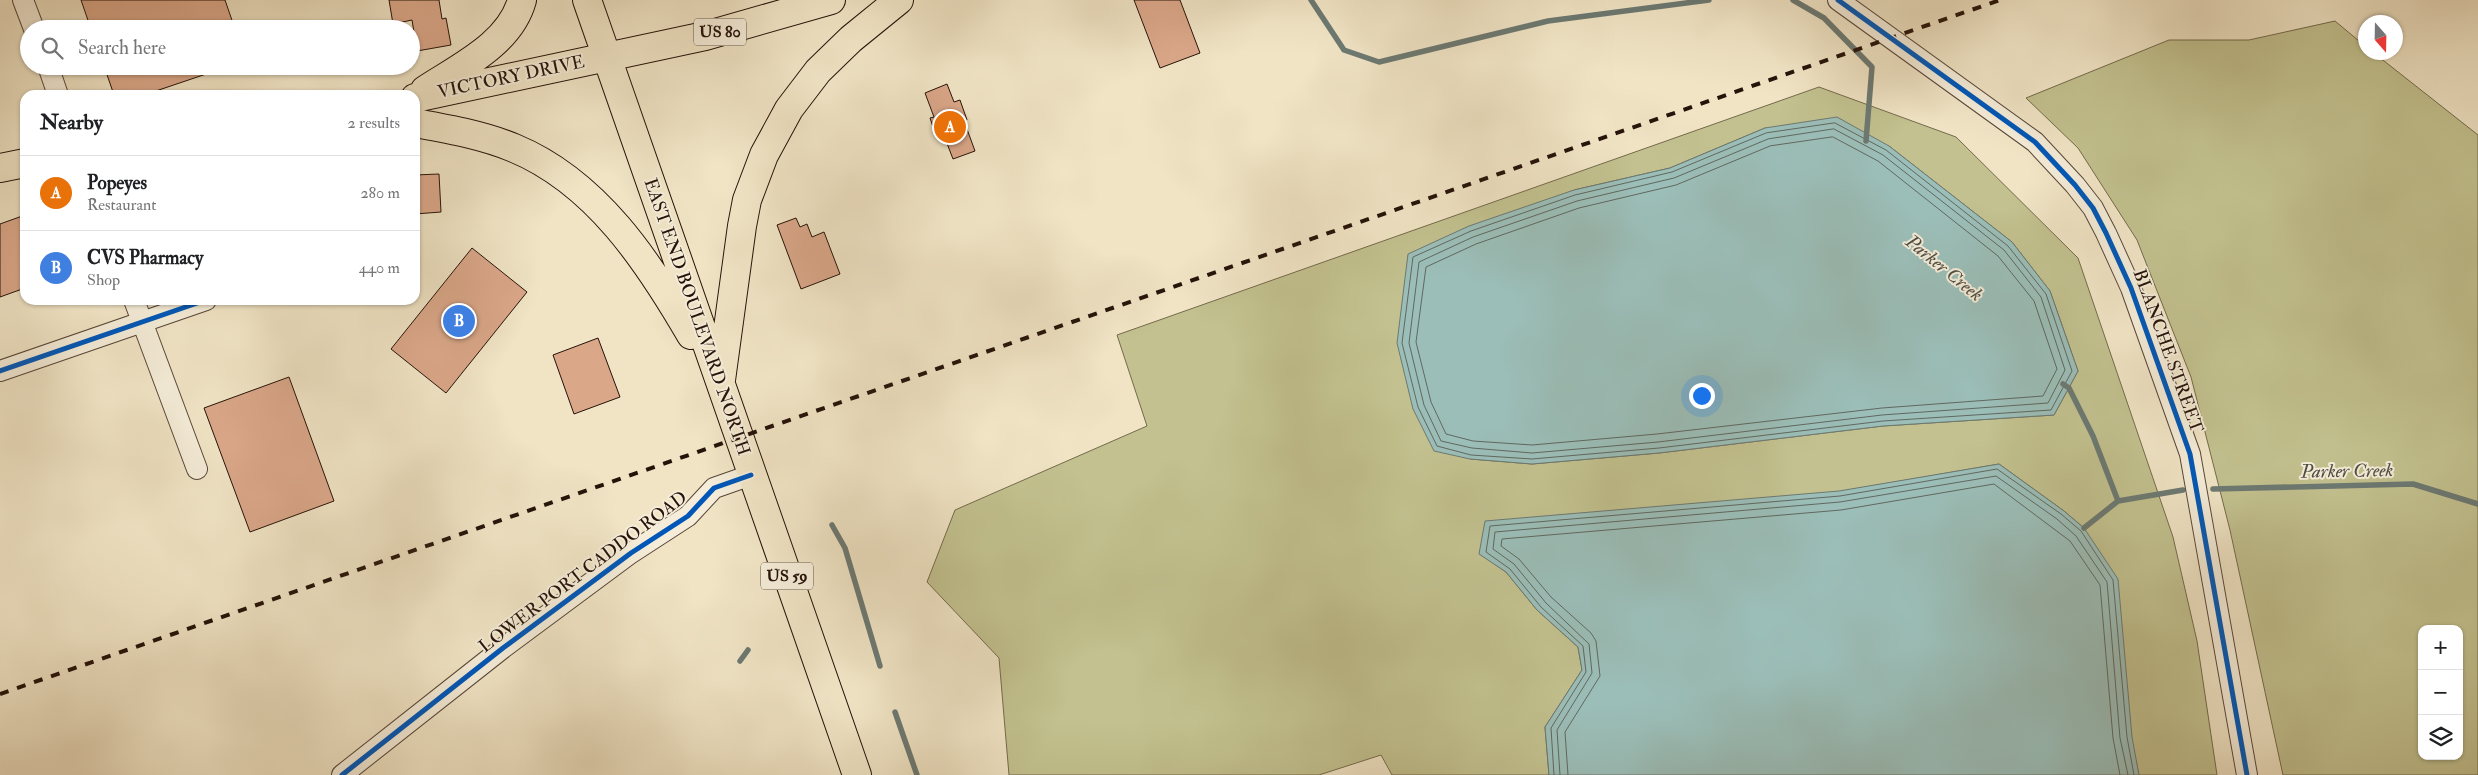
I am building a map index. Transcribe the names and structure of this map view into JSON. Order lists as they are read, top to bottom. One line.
{"streets":{"highway":["US 80","VICTORY DRIVE","EAST END BOULEVARD NORTH","US 59"],"street":["BLANCHE STREET","LOWER PORT CADDO ROAD"]},"crossings":[["US 80","VICTORY DRIVE"],["US 80","EAST END BOULEVARD NORTH"],["VICTORY DRIVE","EAST END BOULEVARD NORTH"],["EAST END BOULEVARD NORTH","LOWER PORT CADDO ROAD"]],"water":["Parker Creek"],"north":"bottom","page":{"search":"Search here","heading":["Nearby","2 results"],"pins":["A","B"],"list":[{"mark":"A","name":"Popeyes","note":"Restaurant","value":"280 m"},{"mark":"B","name":"CVS Pharmacy","note":"Shop","value":"440 m"}],"map_buttons":["+","−"]}}
